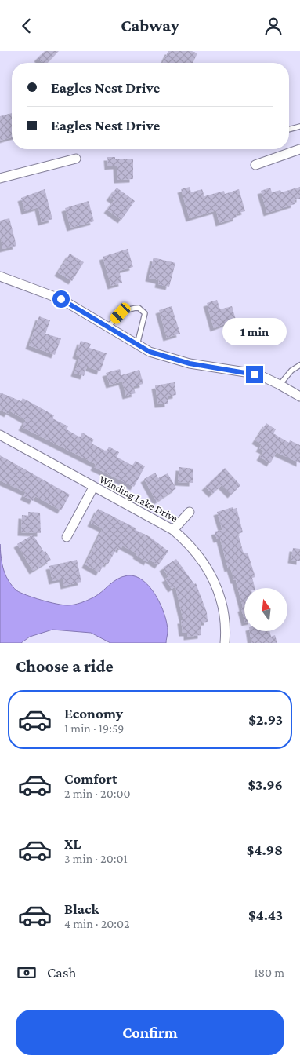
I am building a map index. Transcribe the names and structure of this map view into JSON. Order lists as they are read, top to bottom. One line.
{"streets":{"street":["Winding Lake Drive"]},"north":"top","page":{"header":"Cabway","banner":["Eagles Nest Drive","Eagles Nest Drive"],"bubble":"1 min","heading":"Choose a ride","list":[{"name":"Economy","note":"1 min · 19:59","value":"$2.93"},{"name":"Comfort","note":"2 min · 20:00","value":"$3.96"},{"name":"XL","note":"3 min · 20:01","value":"$4.98"},{"name":"Black","note":"4 min · 20:02","value":"$4.43"}],"pay":["Cash","180 m"],"buttons":"Confirm"}}
